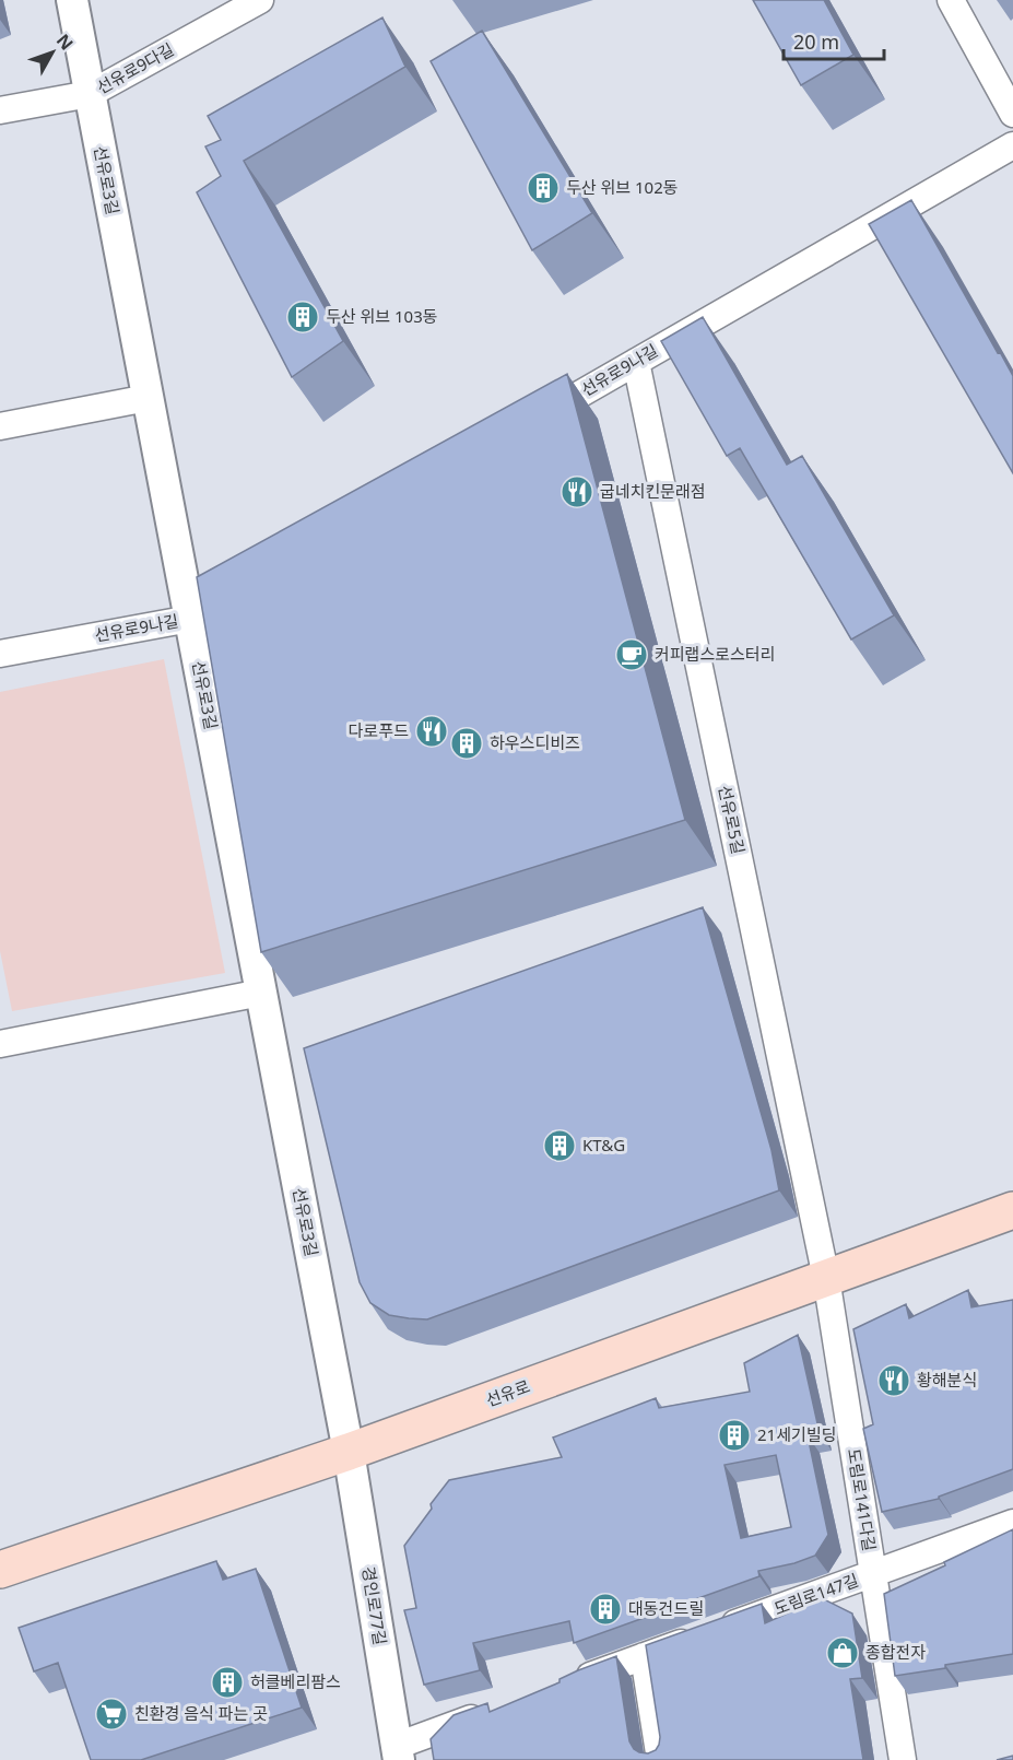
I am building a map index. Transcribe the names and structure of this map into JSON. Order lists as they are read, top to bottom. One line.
{"streets":{"main road":["선유로"],"street":["선유로9다길","선유로3길","선유로9나길","선유로5길","도림로141다길","도림로147길","경인로77길"]},"crossings":[["선유로9다길","선유로3길"],["선유로3길","선유로9나길"],["선유로3길","선유로"],["선유로3길","경인로77길"],["선유로9나길","선유로5길"],["선유로5길","선유로"],["선유로5길","도림로141다길"],["선유로","도림로141다길"],["선유로","경인로77길"],["도림로141다길","도림로147길"]],"places":{"building":["두산 위브 102동","두산 위브 103동","하우스디비즈","KT&G","21세기빌딩","대동건드릴","허클베리팜스"],"restaurant":["굽네치킨문래점","다로푸드","황해분식"],"cafe":["커피랩스로스터리"],"shop":["종합전자"],"supermarket":["친환경 음식 파는 곳"]},"scale_bar":"20 m","north":"top right"}
